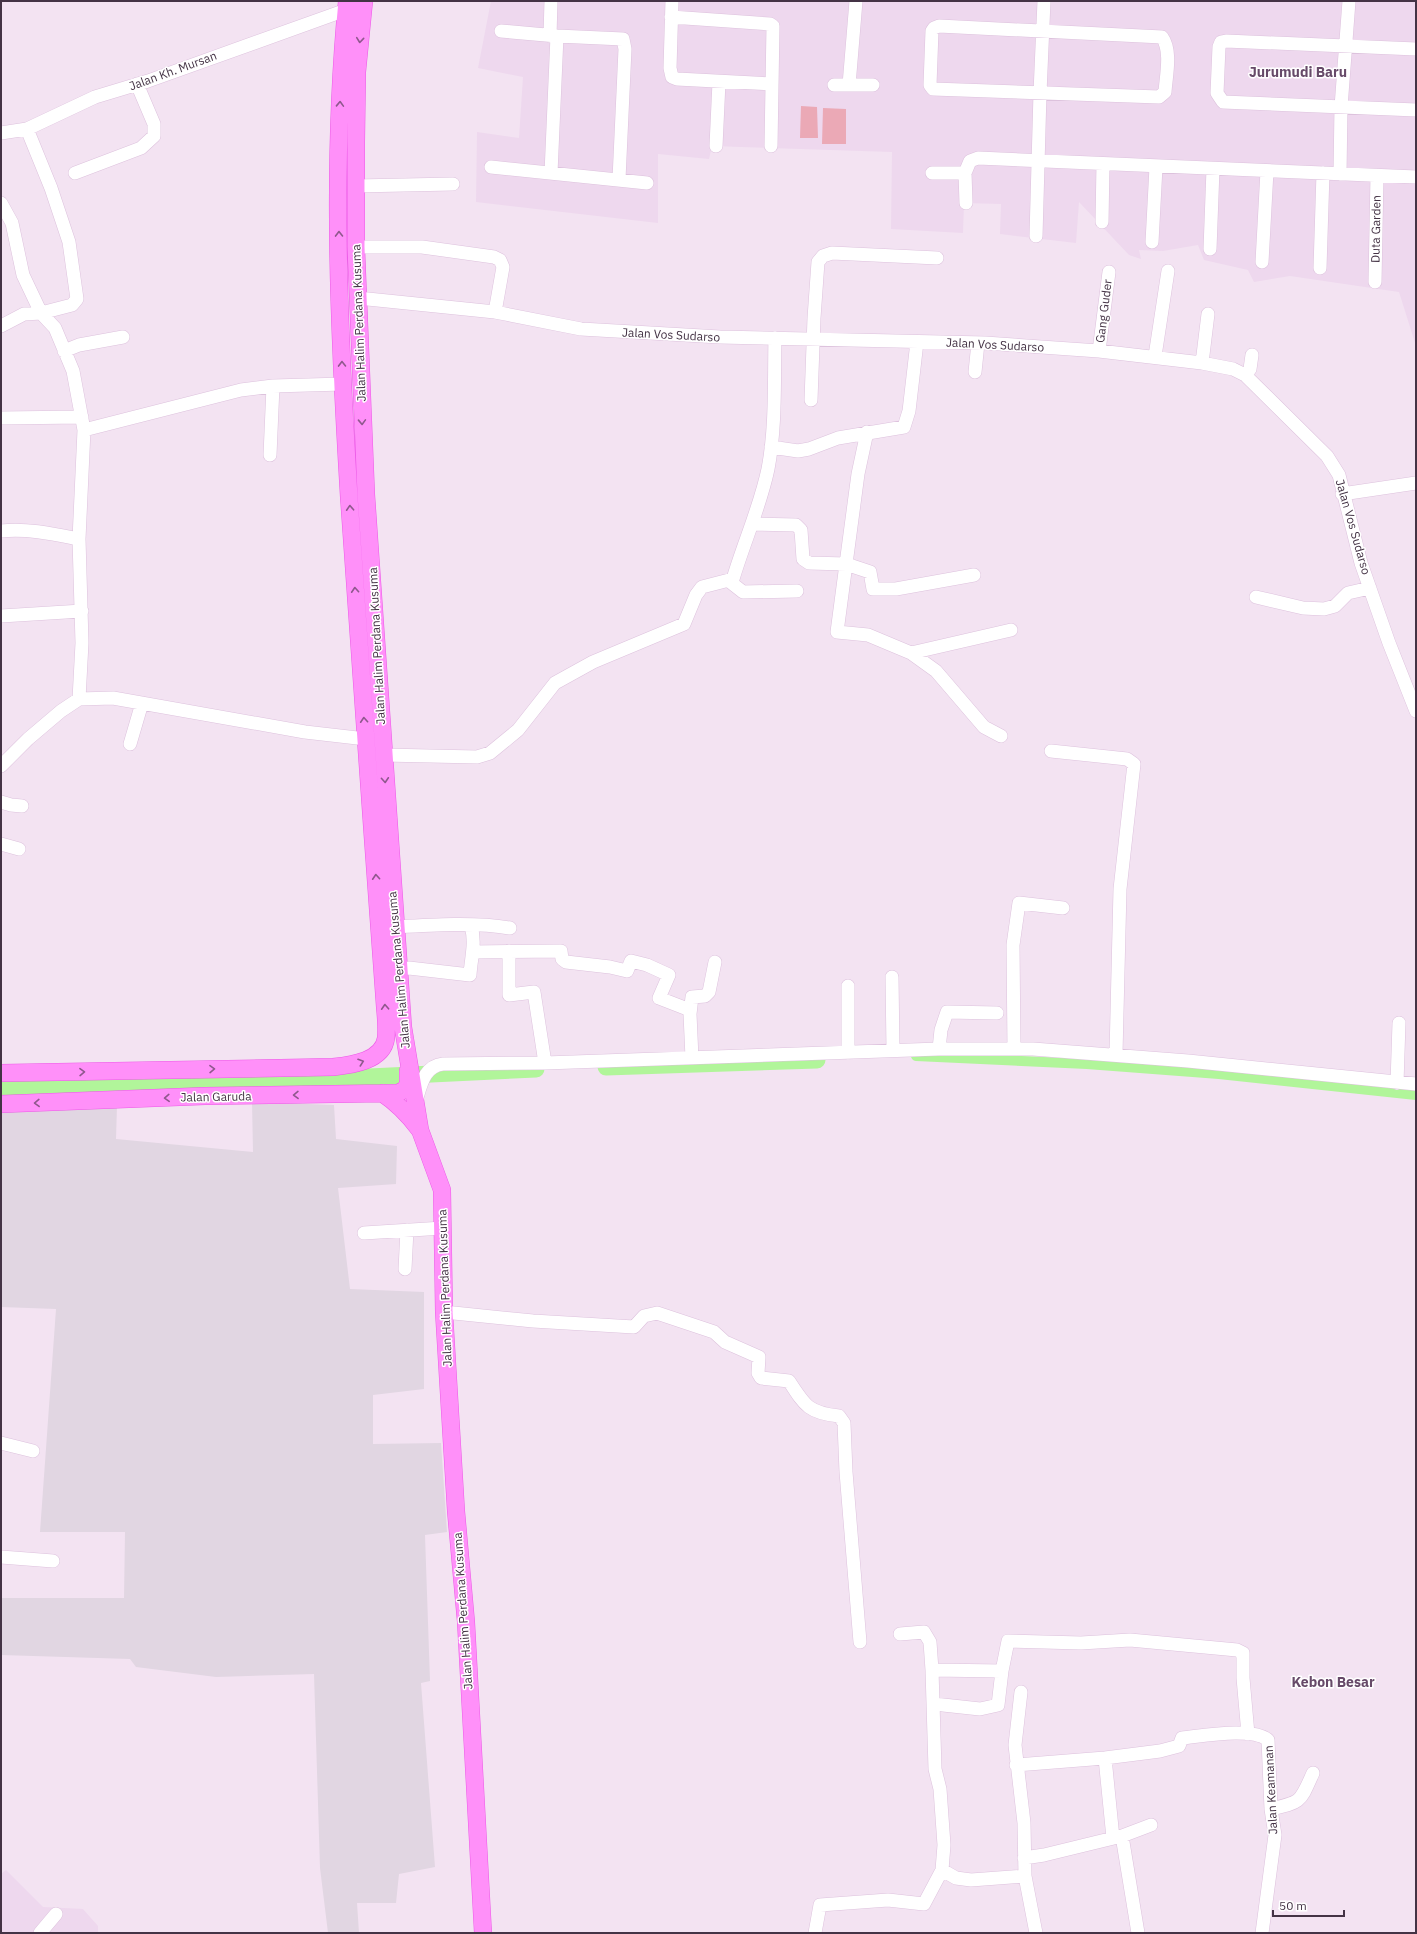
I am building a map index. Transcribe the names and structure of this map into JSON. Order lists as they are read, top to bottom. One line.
{"streets":{"main road":["Jalan Halim Perdana Kusuma","Jalan Garuda"],"street":["Jalan Kh. Mursan","Duta Garden","Gang Guder","Jalan Vos Sudarso","Jalan Keamanan"]},"crossings":[["Jalan Kh. Mursan","Jalan Halim Perdana Kusuma"],["Gang Guder","Jalan Vos Sudarso"],["Jalan Halim Perdana Kusuma","Jalan Vos Sudarso"],["Jalan Halim Perdana Kusuma","Jalan Garuda"]],"one_way":["Jalan Garuda"],"districts":["Jurumudi Baru","Kebon Besar"],"scale_bar":"50 m"}
